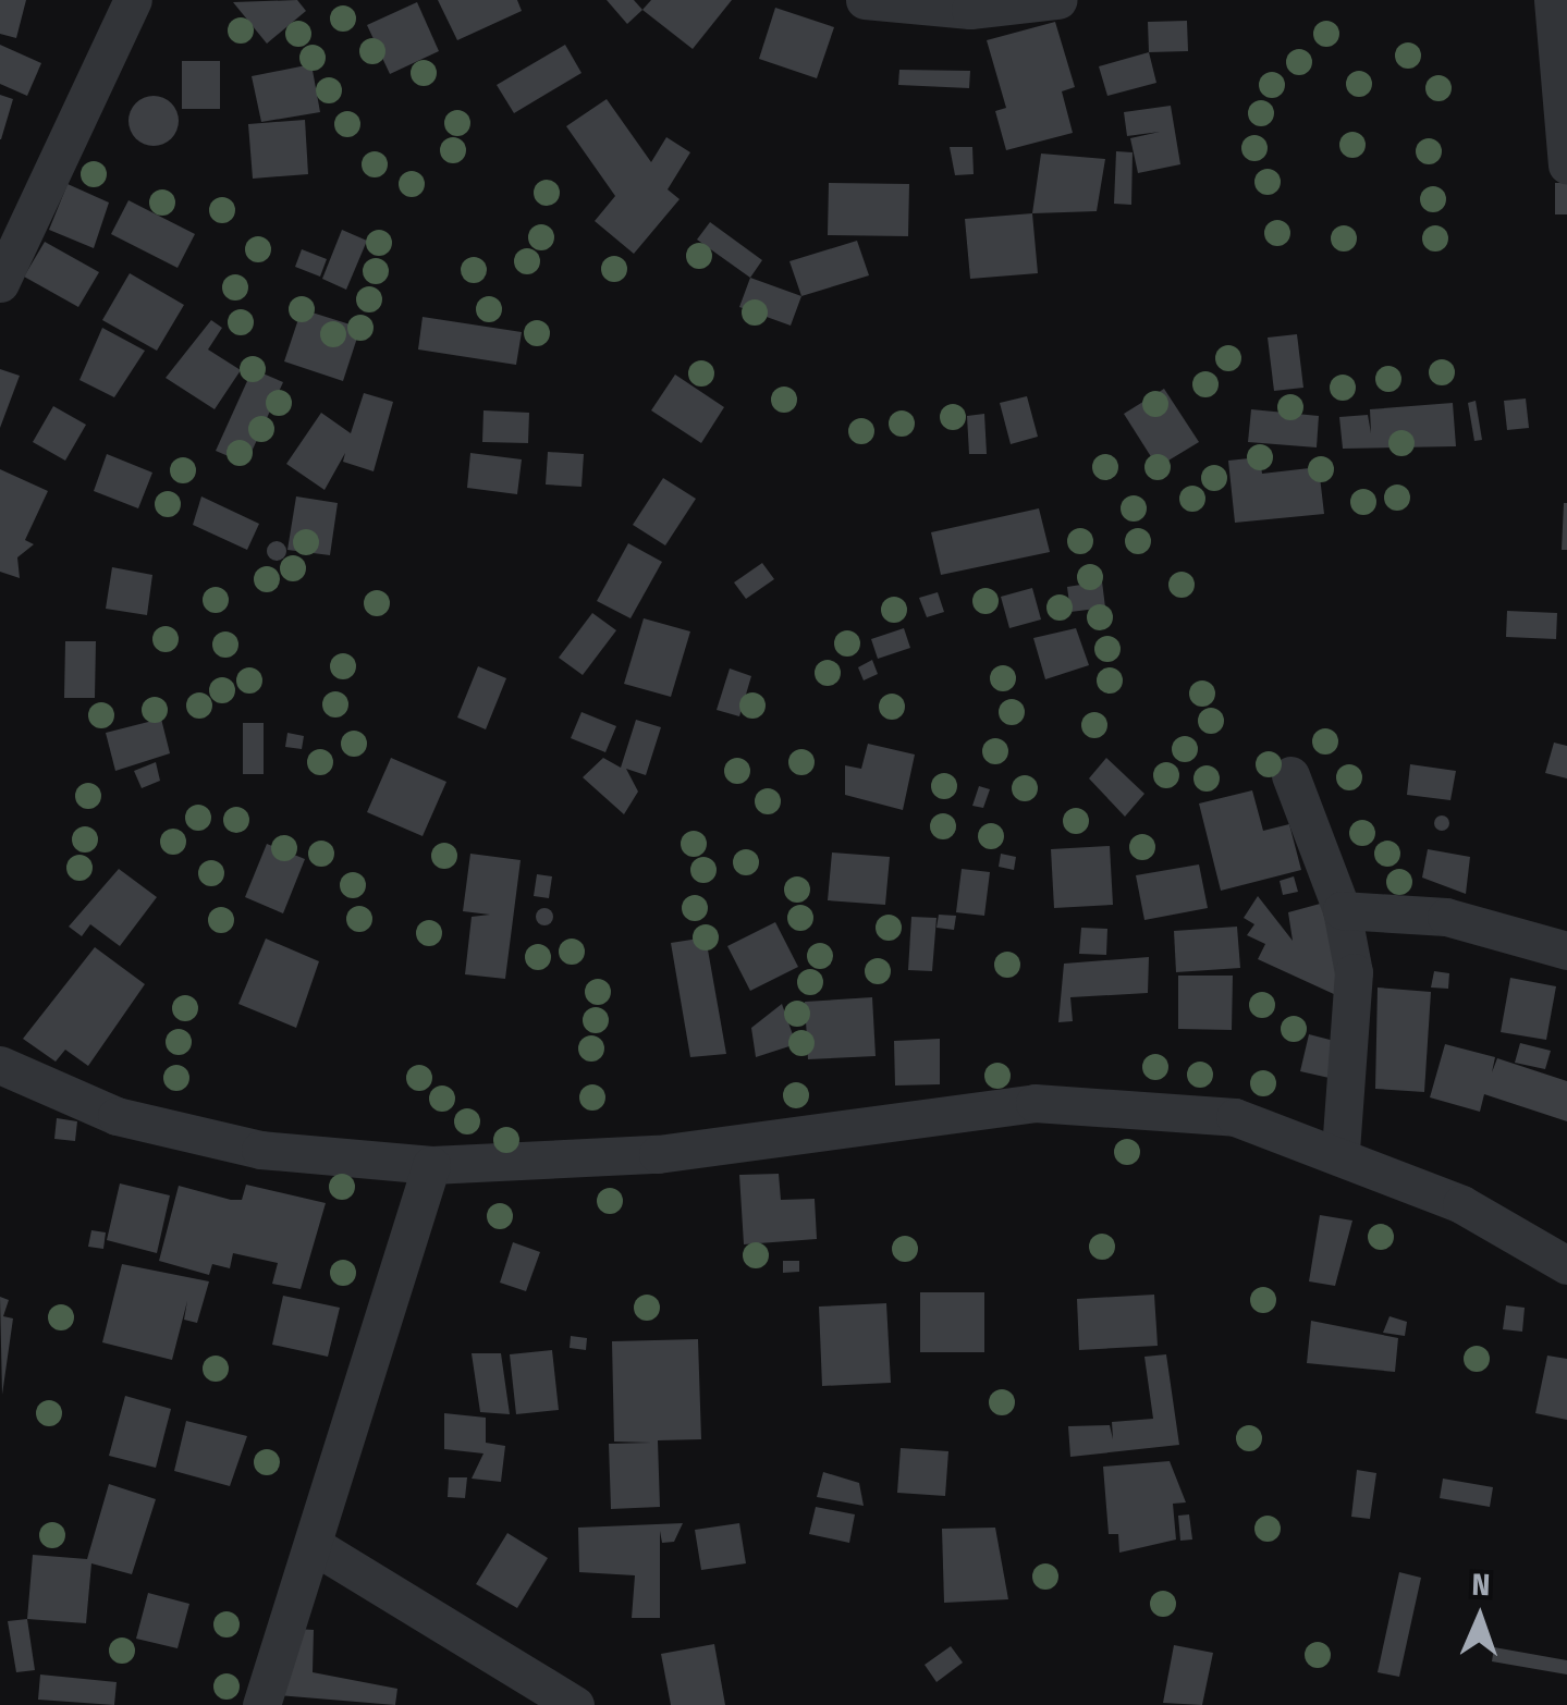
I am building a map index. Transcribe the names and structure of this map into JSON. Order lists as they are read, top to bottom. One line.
{"north":"top"}
